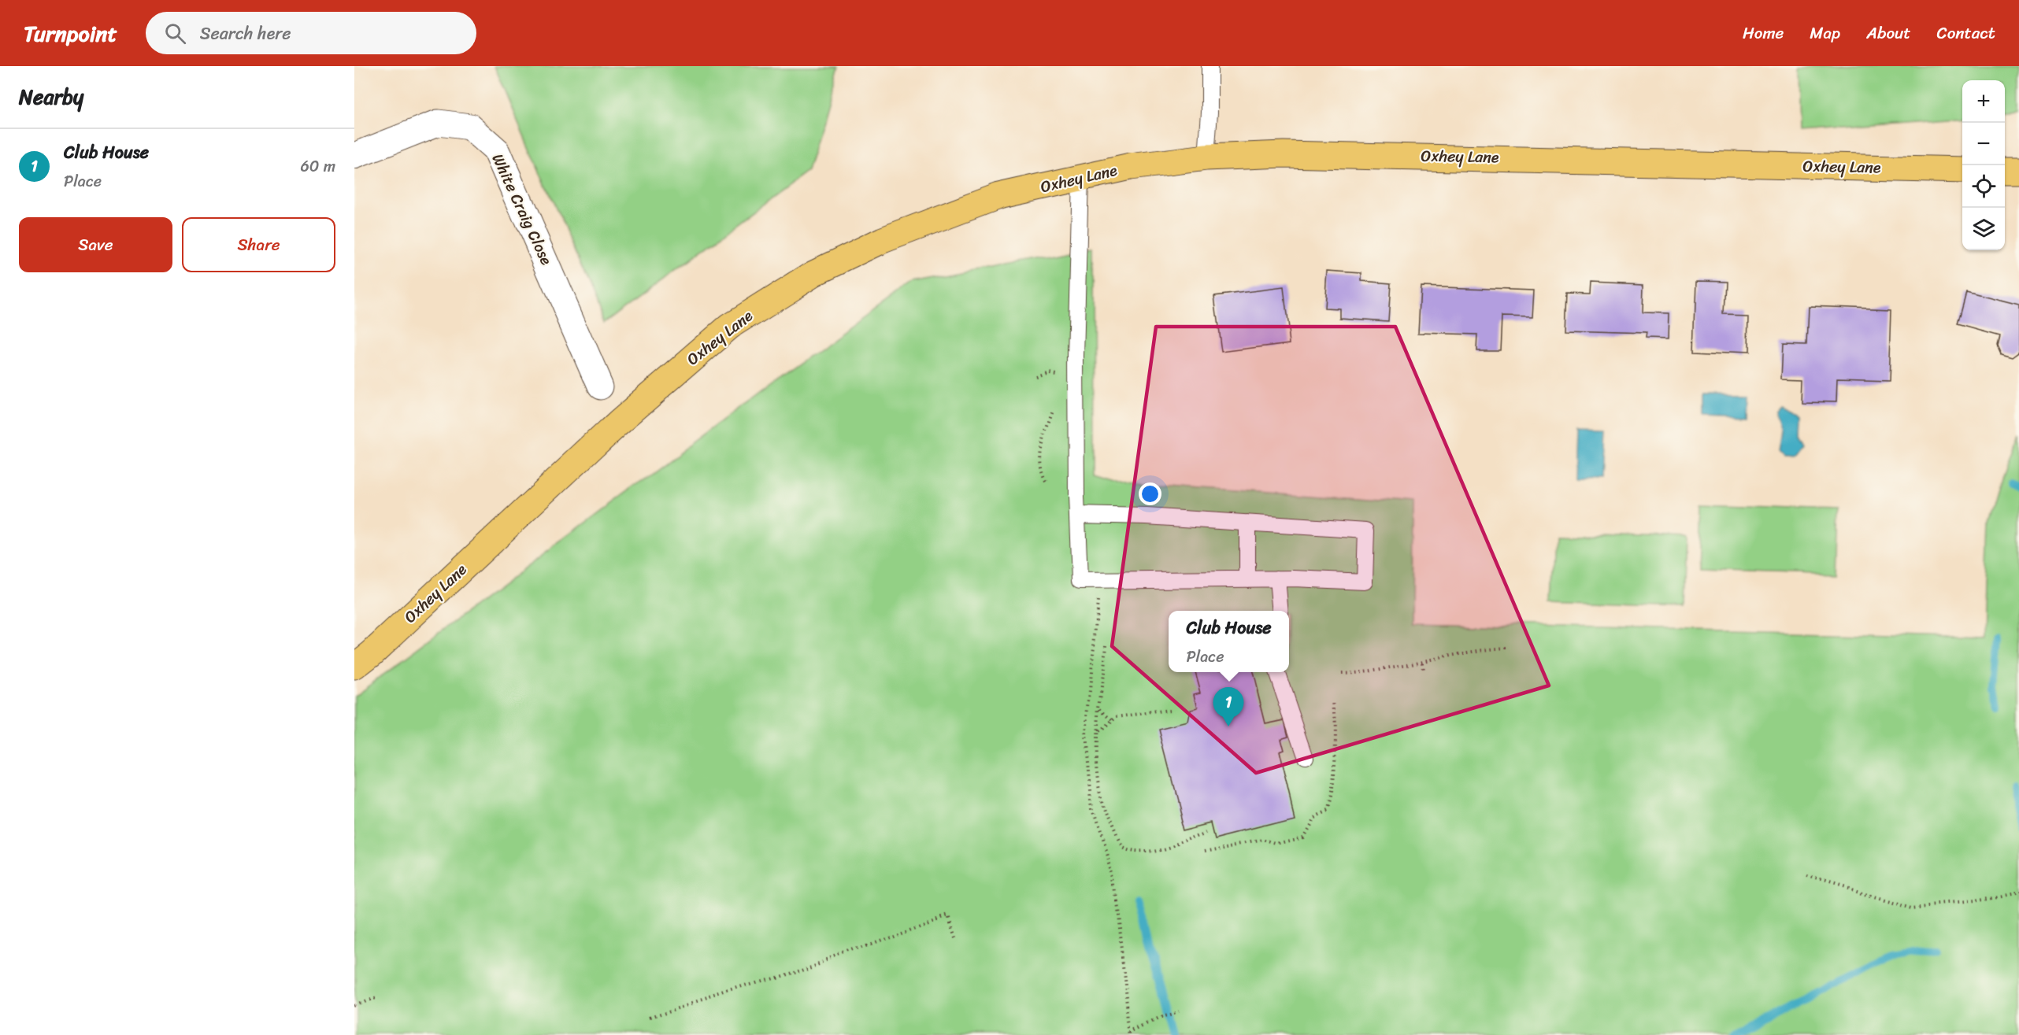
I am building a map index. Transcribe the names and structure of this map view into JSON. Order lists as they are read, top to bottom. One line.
{"streets":{"main road":["Oxhey Lane"],"street":["White Craig Close"]},"page":{"header":"Turnpoint","search":"Search here","nav":["Home","Map","About","Contact"],"heading":"Nearby","map_buttons":["+","−"],"list":[{"mark":"1","name":"Club House","note":"Place","value":"60 m"}],"buttons":["Save","Share"],"popup":["Club House","Place"],"pins":"1"}}
